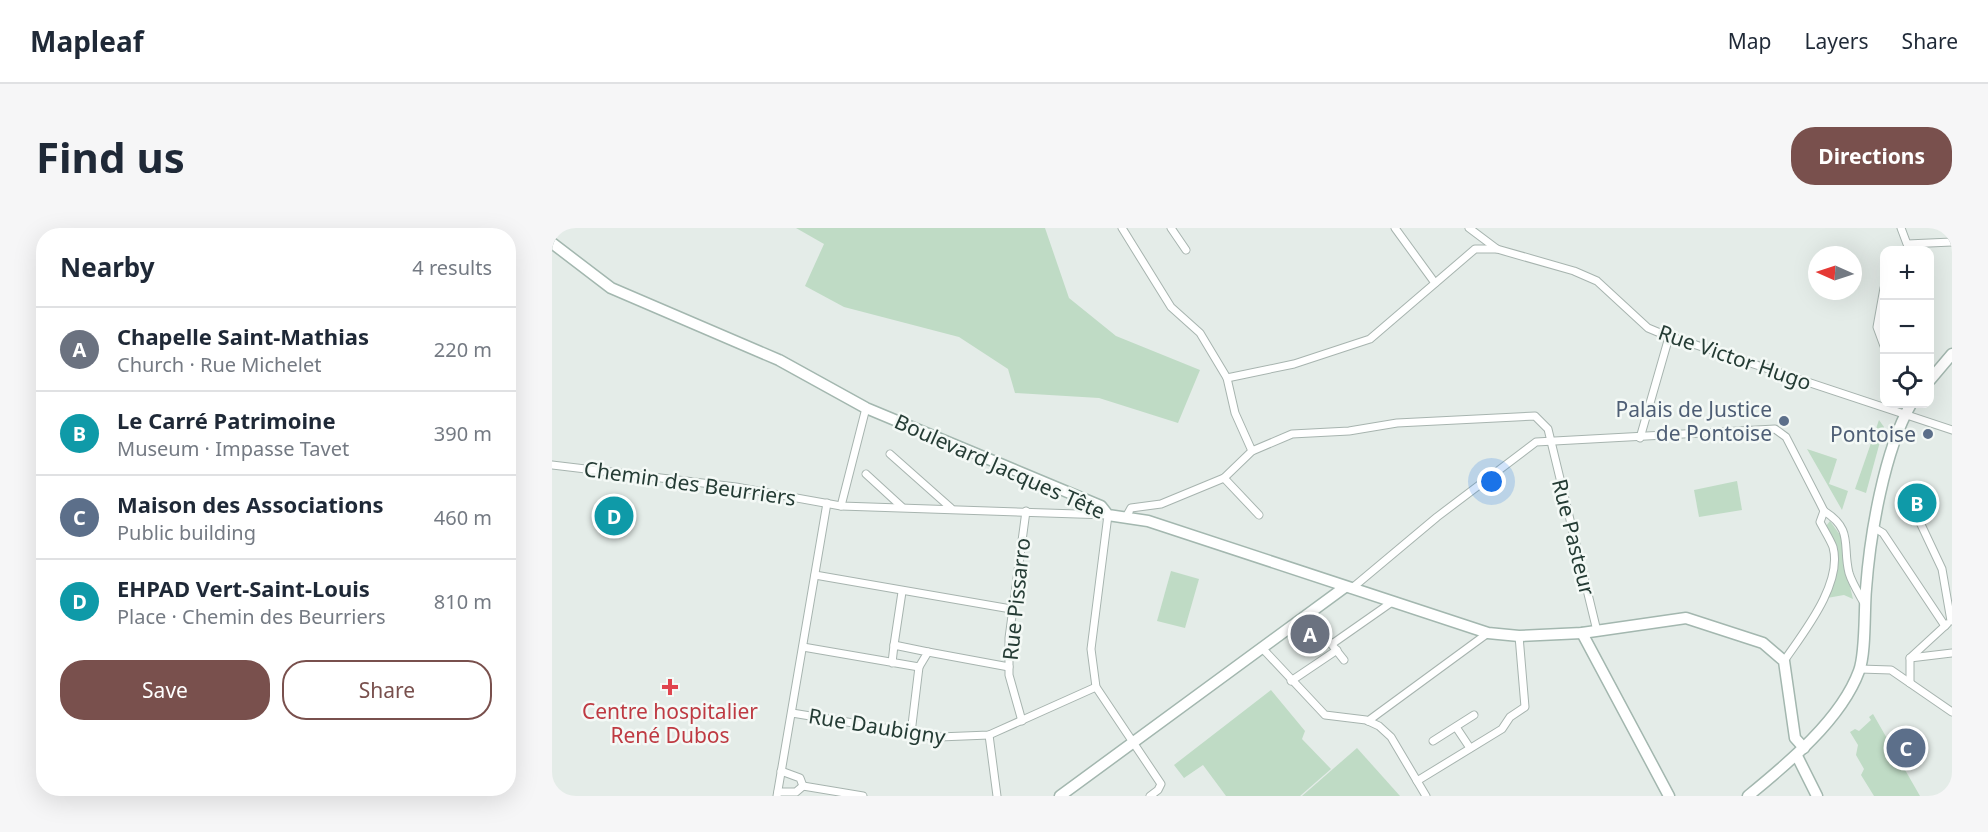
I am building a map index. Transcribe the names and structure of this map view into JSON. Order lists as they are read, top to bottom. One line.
{"streets":{"street":["Rue Victor Hugo","Boulevard Jacques Tête","Chemin des Beurriers","Rue Pasteur","Rue Pissarro","Rue Daubigny"]},"crossings":[["Boulevard Jacques Tête","Chemin des Beurriers"],["Boulevard Jacques Tête","Rue Pasteur"],["Chemin des Beurriers","Rue Pissarro"],["Rue Pissarro","Rue Daubigny"]],"places":{"other":["Palais de Justice de Pontoise","Pontoise"],"health":["Centre hospitalier René Dubos"]},"north":"left","page":{"header":"Mapleaf","nav":["Map","Layers","Share"],"buttons":["Directions",["Save","Share"]],"title":"Find us","heading":["Nearby","4 results"],"map_buttons":["+","−"],"list":[{"mark":"A","name":"Chapelle Saint-Mathias","note":"Church · Rue Michelet","value":"220 m"},{"mark":"B","name":"Le Carré Patrimoine","note":"Museum · Impasse Tavet","value":"390 m"},{"mark":"C","name":"Maison des Associations","note":"Public building","value":"460 m"},{"mark":"D","name":"EHPAD Vert-Saint-Louis","note":"Place · Chemin des Beurriers","value":"810 m"}],"pins":["B","D","A","C"]}}
